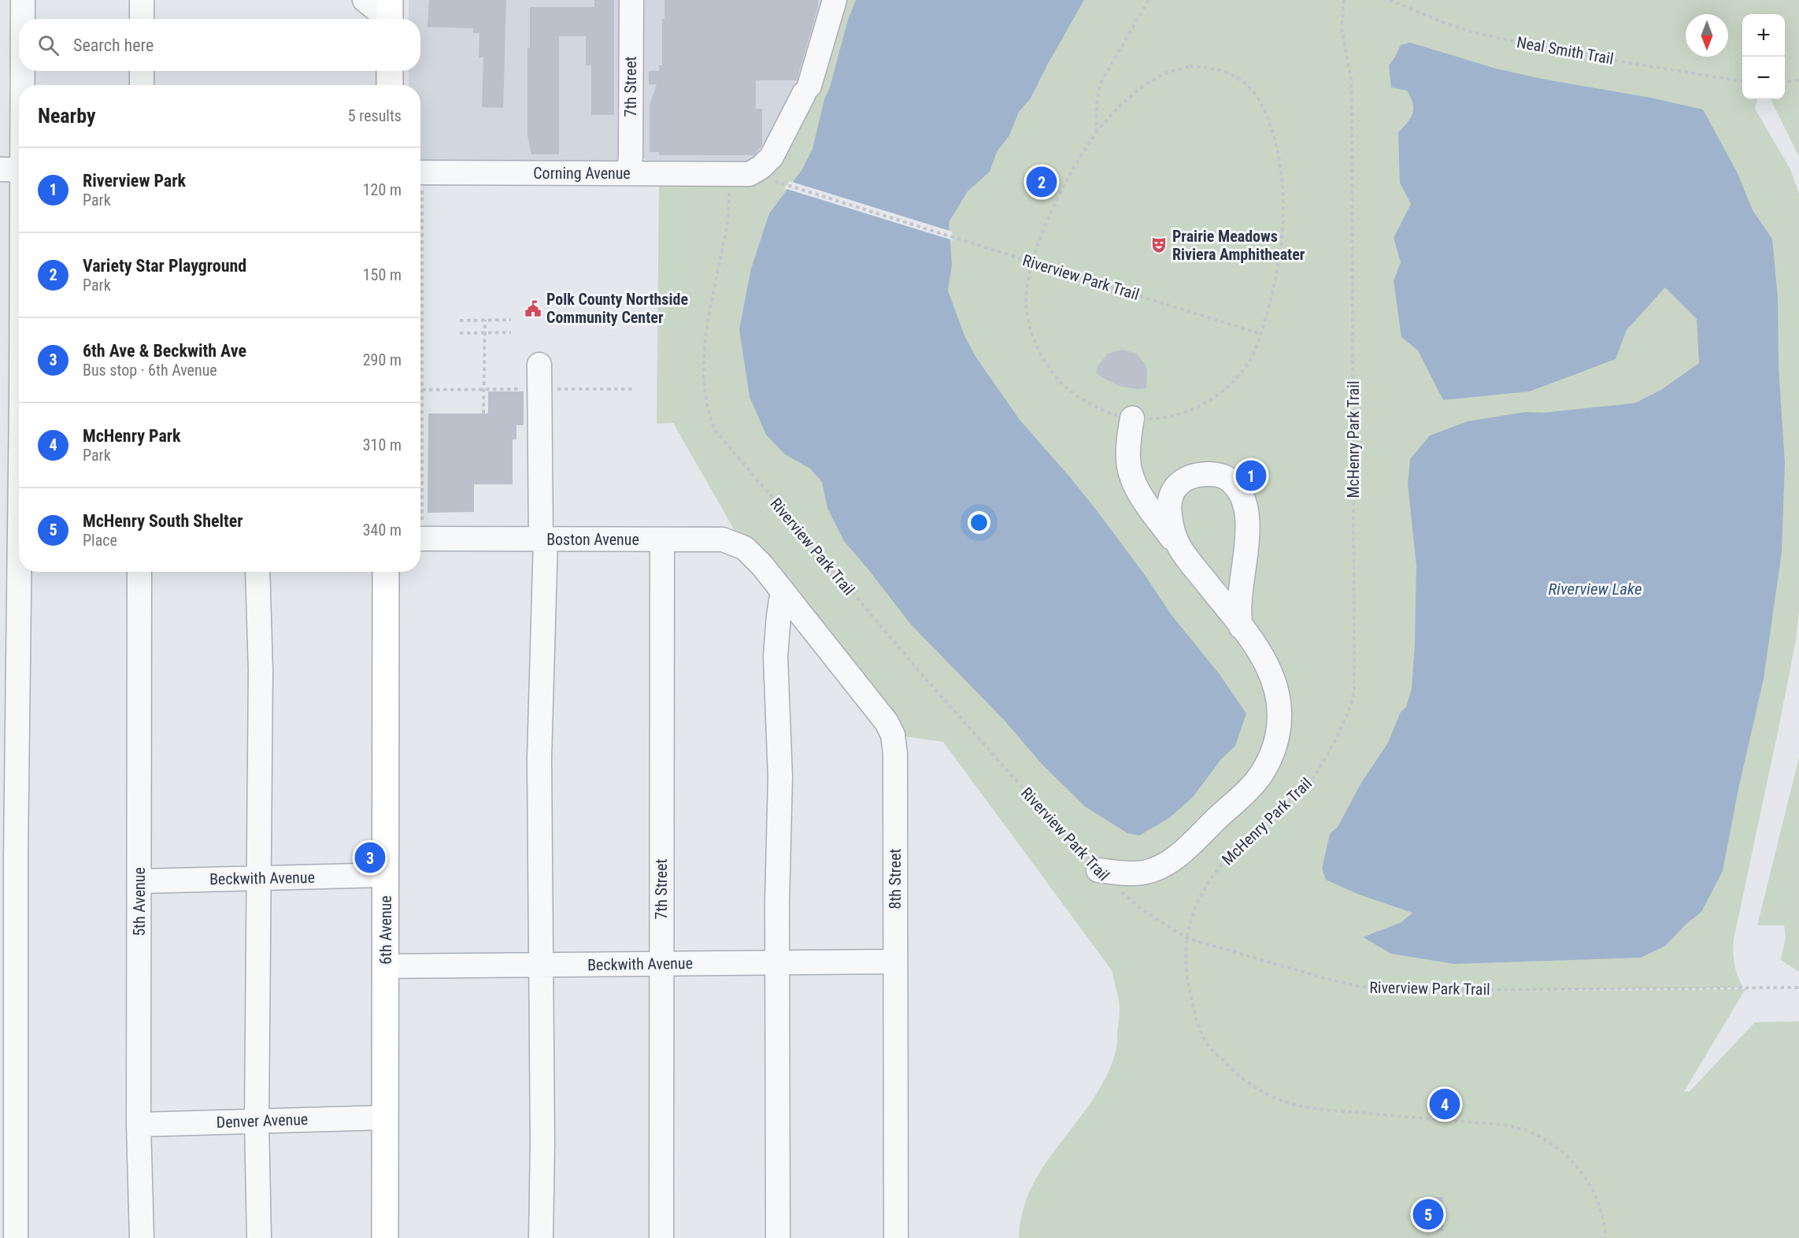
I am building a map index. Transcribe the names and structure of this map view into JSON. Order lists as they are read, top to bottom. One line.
{"streets":{"main road":["6th Avenue"],"street":["7th Street","Corning Avenue","Boston Avenue","Beckwith Avenue","8th Street","5th Avenue","Denver Avenue"],"path":["Neal Smith Trail","Riverview Park Trail","McHenry Park Trail"]},"crossings":[["7th Street","Corning Avenue"],["7th Street","Boston Avenue"],["7th Street","Beckwith Avenue"],["Corning Avenue","Riverview Park Trail"],["Riverview Park Trail","McHenry Park Trail"],["Boston Avenue","8th Street"],["Beckwith Avenue","8th Street"],["Beckwith Avenue","5th Avenue"],["Beckwith Avenue","6th Avenue"],["5th Avenue","Denver Avenue"],["6th Avenue","Denver Avenue"]],"water":["Riverview Lake"],"places":{"theatre":["Prairie Meadows Riviera Amphitheater"],"public building":["Polk County Northside Community Center"]},"north":"bottom","page":{"map_buttons":["+","−"],"search":"Search here","heading":["Nearby","5 results"],"list":[{"mark":"1","name":"Riverview Park","note":"Park","value":"120 m"},{"mark":"2","name":"Variety Star Playground","note":"Park","value":"150 m"},{"mark":"3","name":"6th Ave & Beckwith Ave","note":"Bus stop · 6th Avenue","value":"290 m"},{"mark":"4","name":"McHenry Park","note":"Park","value":"310 m"},{"mark":"5","name":"McHenry South Shelter","note":"Place","value":"340 m"}],"pins":["2","1","3","4","5"]}}
